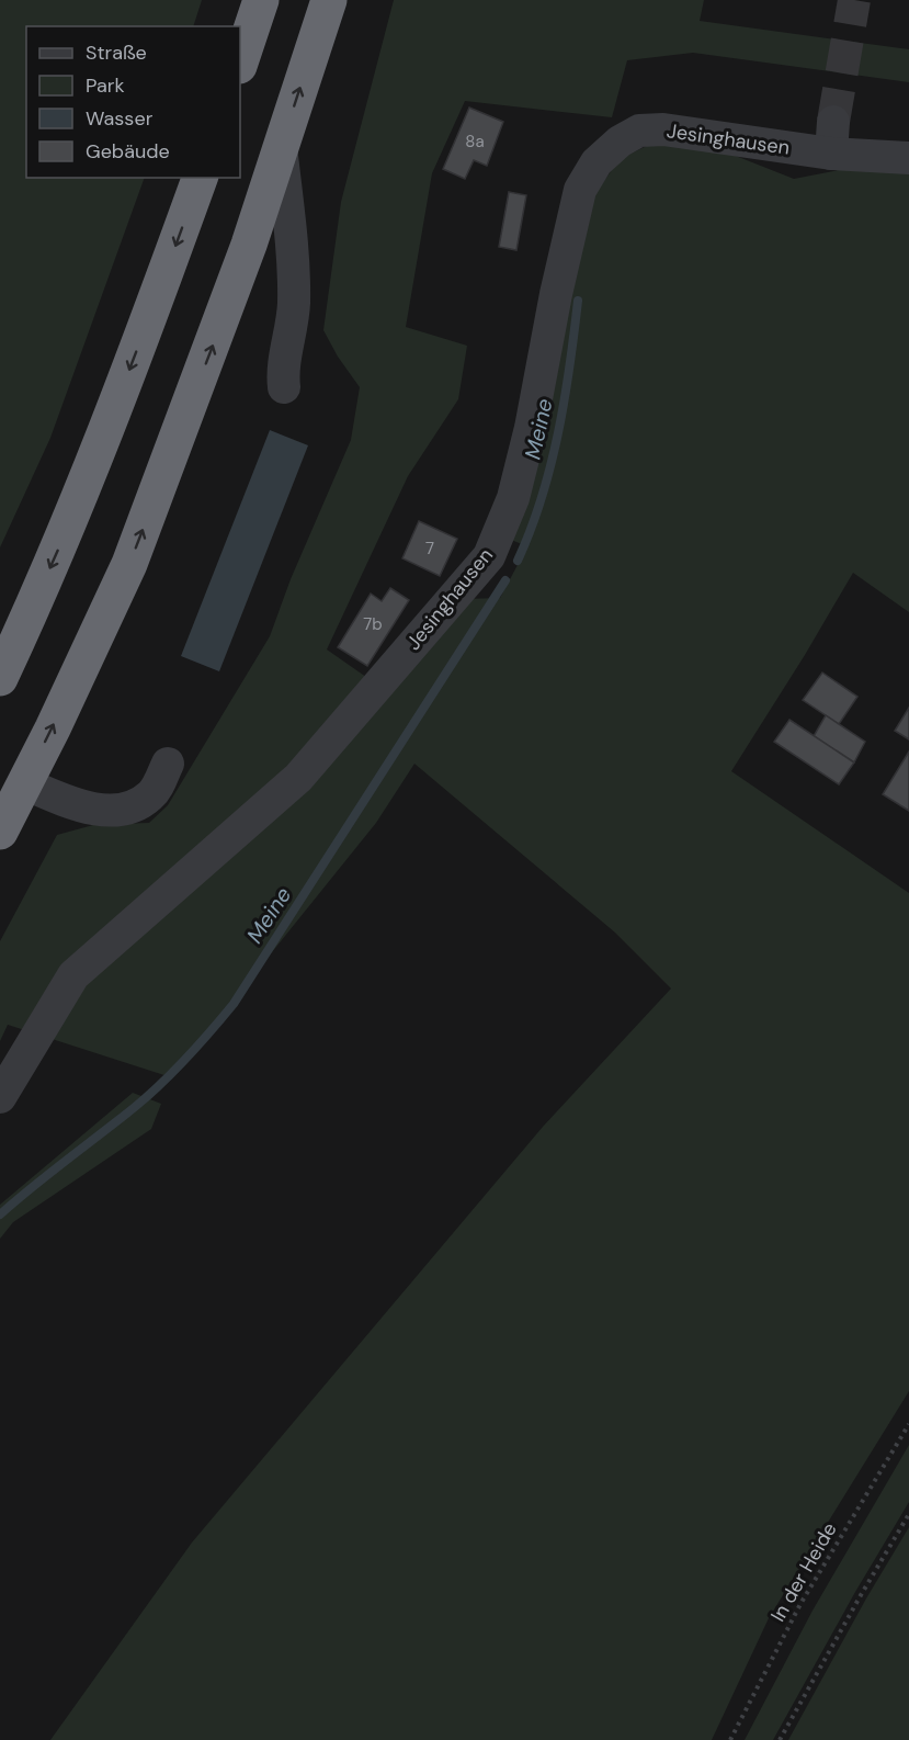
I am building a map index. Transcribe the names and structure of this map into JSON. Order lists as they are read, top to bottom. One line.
{"streets":{"street":["Jesinghausen"],"path":["In der Heide"]},"water":["Meine"],"house_numbers":["8a","7","7b"],"legend":["Straße","Park","Wasser","Gebäude"]}
